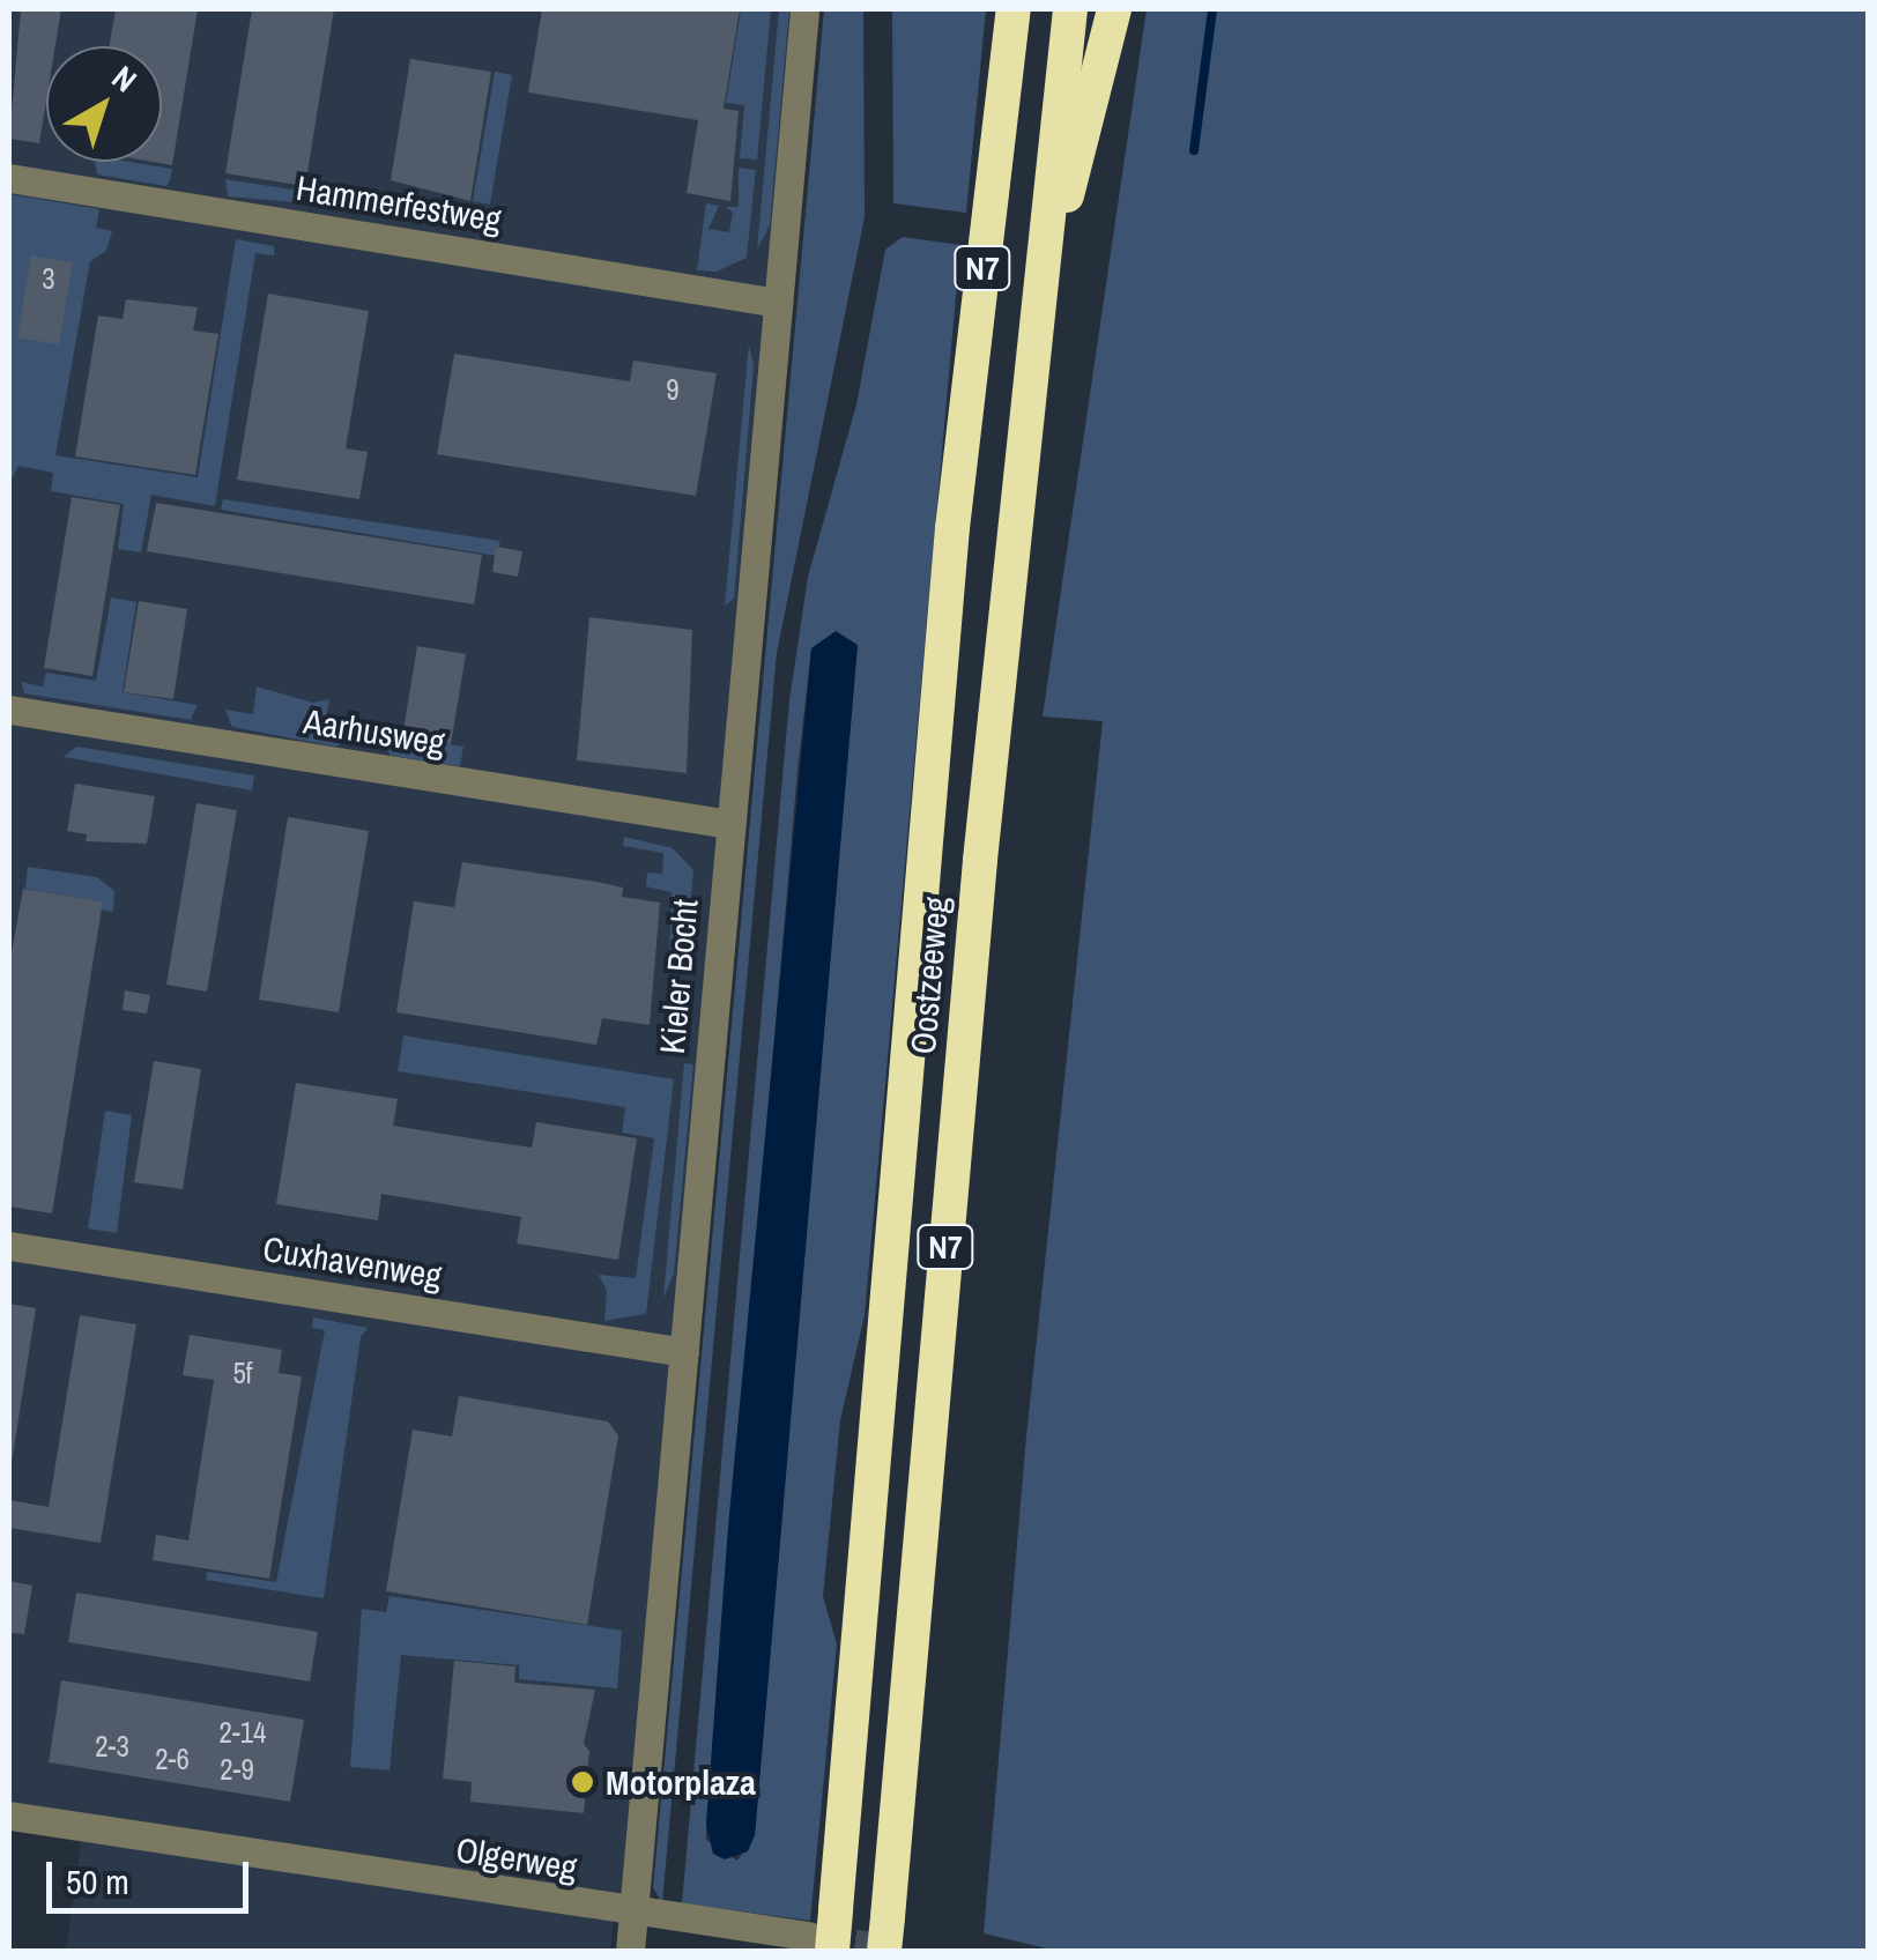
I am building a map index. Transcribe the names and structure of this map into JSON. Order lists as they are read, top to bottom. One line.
{"streets":{"highway":["N7","Oostzeeweg"],"street":["Hammerfestweg","Aarhusweg","Kieler Bocht","Cuxhavenweg","Olgerweg"]},"crossings":[["Hammerfestweg","Kieler Bocht"],["N7","Oostzeeweg"],["Aarhusweg","Kieler Bocht"],["Oostzeeweg","Olgerweg"],["Kieler Bocht","Cuxhavenweg"],["Kieler Bocht","Olgerweg"]],"places":["Motorplaza"],"house_numbers":["3","9","5f","2-14","2-3","2-6","2-9"],"scale_bar":"50 m","north":"top right"}
